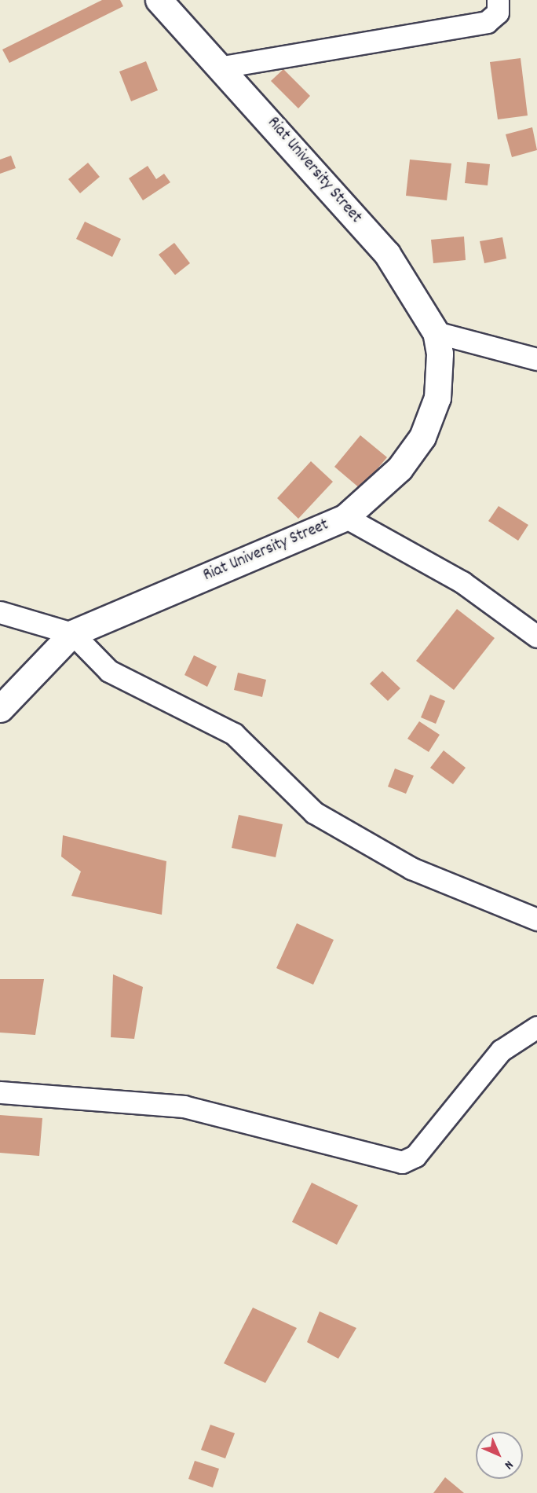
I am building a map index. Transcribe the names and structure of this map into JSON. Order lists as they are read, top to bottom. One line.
{"streets":{"street":["Riat University Street"]},"north":"bottom right"}
